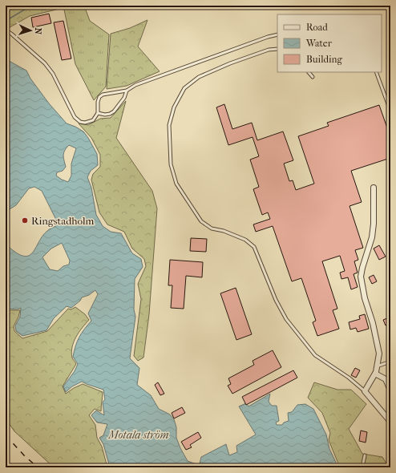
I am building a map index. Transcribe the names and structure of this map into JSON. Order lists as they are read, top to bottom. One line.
{"water":["Motala ström"],"places":["Ringstadholm"],"legend":["Road","Water","Building"],"north":"right"}
